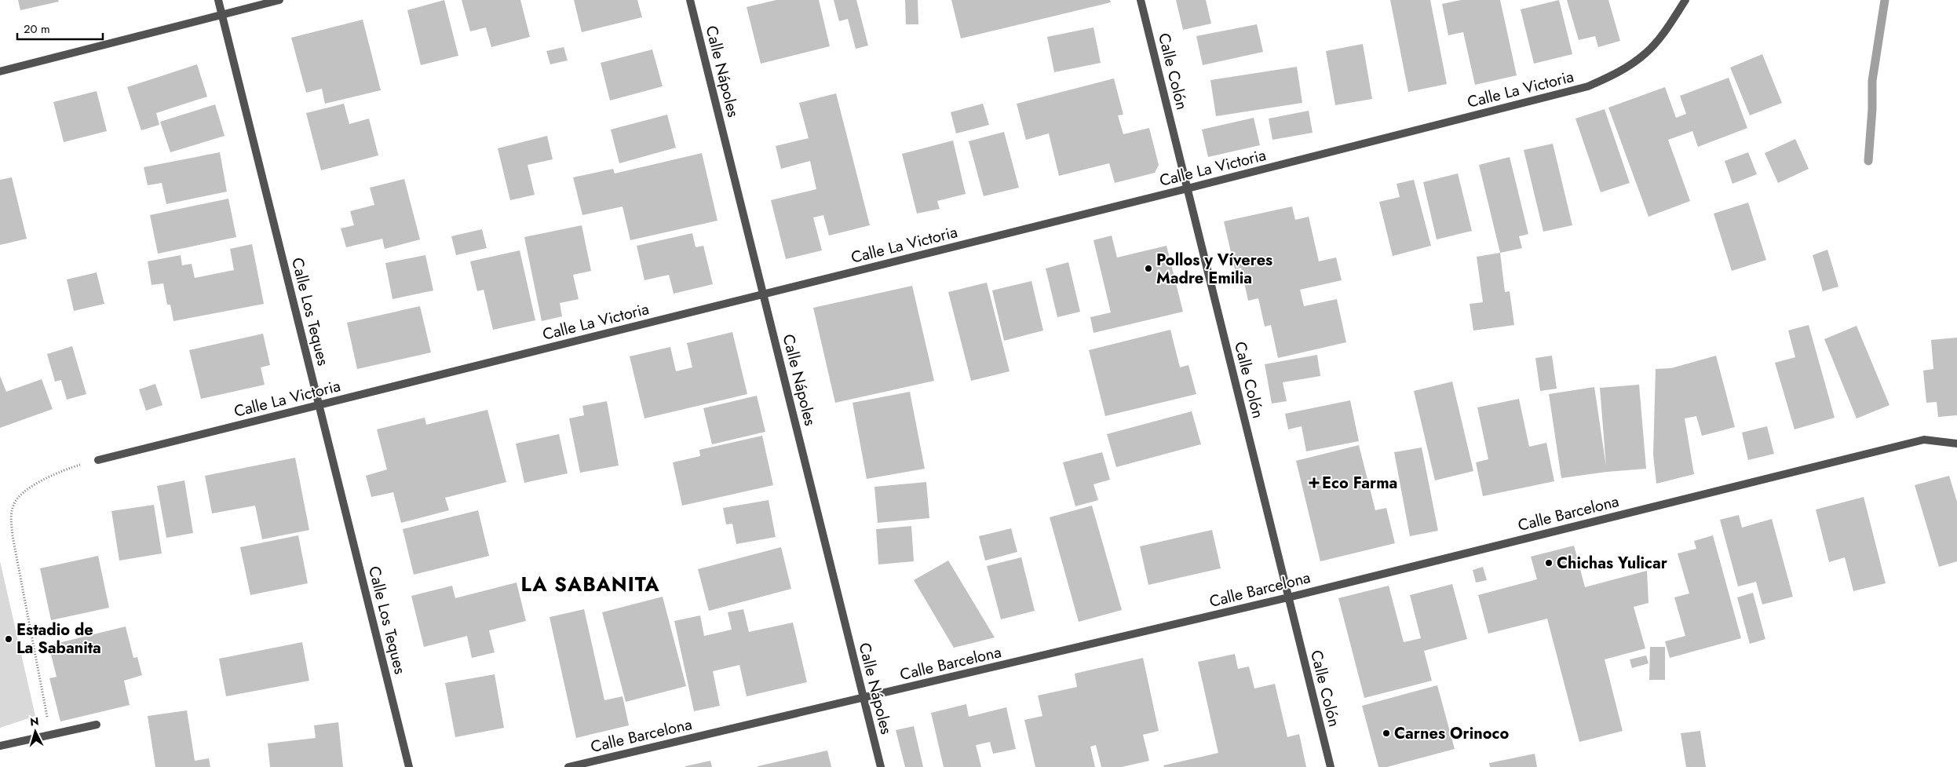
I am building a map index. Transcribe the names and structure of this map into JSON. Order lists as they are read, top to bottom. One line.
{"streets":{"street":["Calle Nápoles","Calle Colón","Calle La Victoria","Calle Los Teques","Calle Barcelona"]},"crossings":[["Calle Nápoles","Calle La Victoria"],["Calle Nápoles","Calle Barcelona"],["Calle Colón","Calle La Victoria"],["Calle Colón","Calle Barcelona"],["Calle La Victoria","Calle Los Teques"]],"districts":["LA SABANITA"],"places":{"other":["Pollos y Víveres Madre Emilia","Chichas Yulicar","Estadio de La Sabanita","Carnes Orinoco"],"health":["Eco Farma"]},"scale_bar":"20 m","north":"top"}
